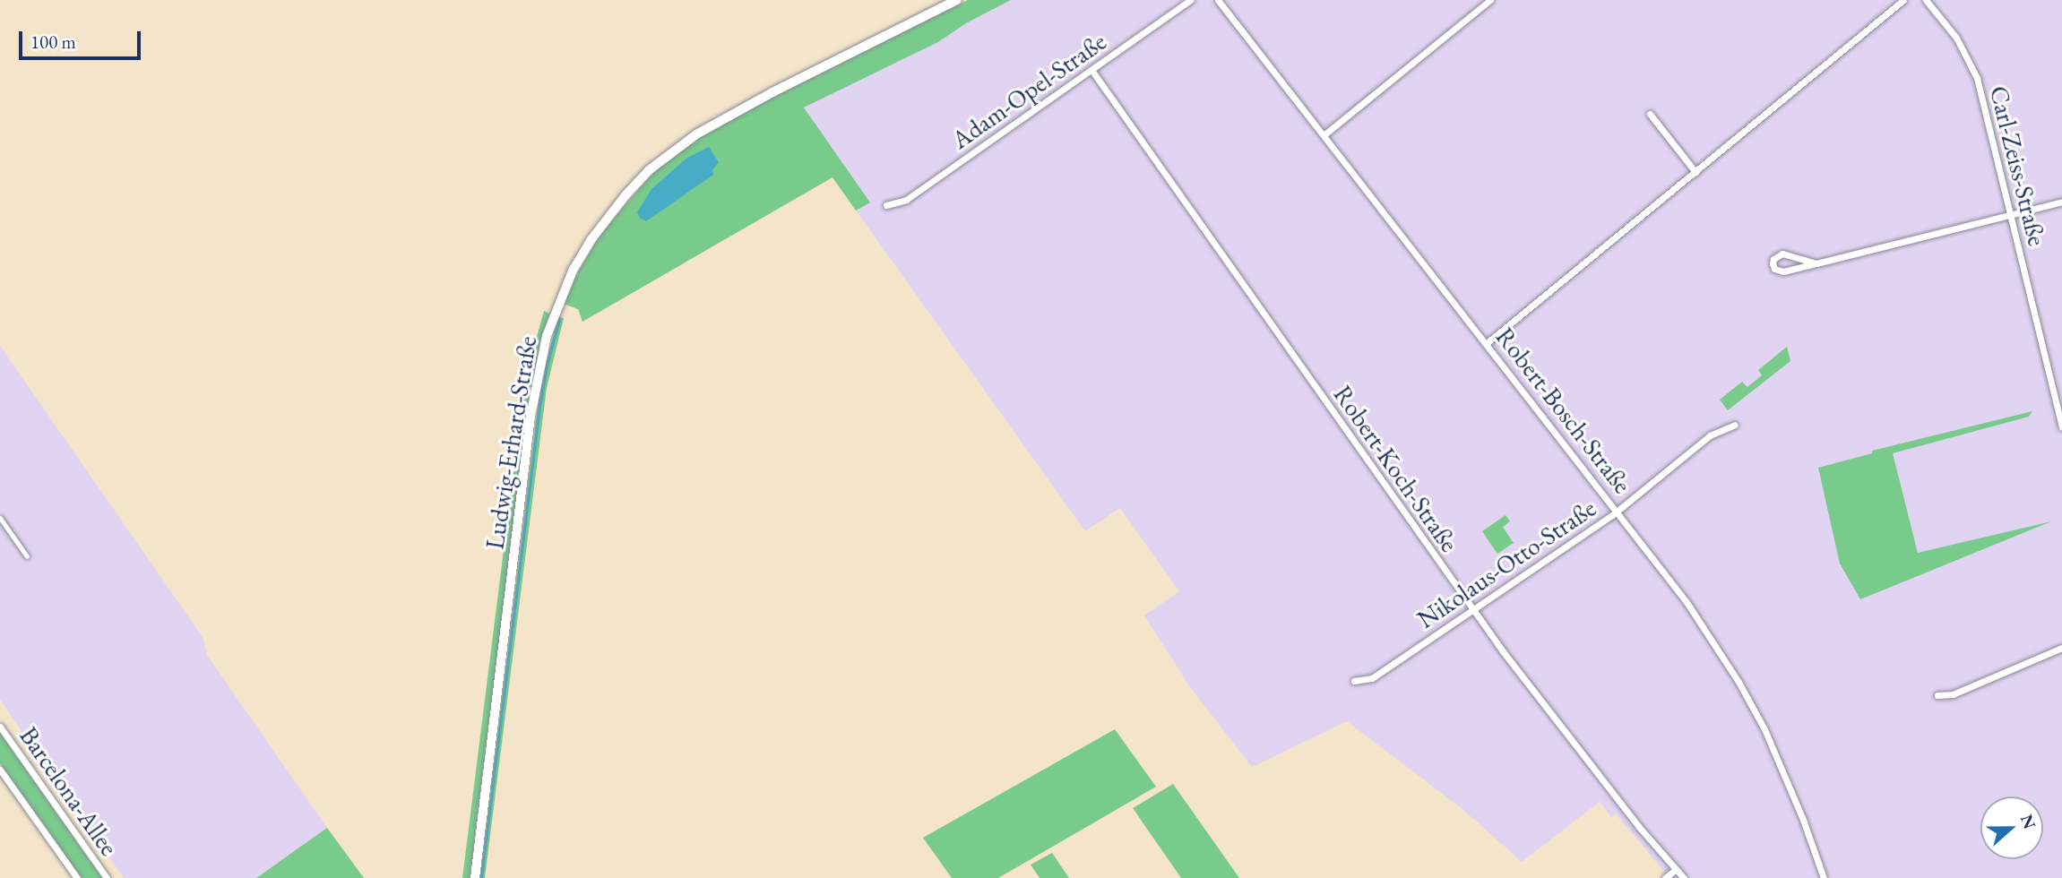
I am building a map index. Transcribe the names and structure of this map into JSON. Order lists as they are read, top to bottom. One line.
{"streets":{"main road":["Ludwig-Erhard-Straße"],"street":["Adam-Opel-Straße","Carl-Zeiss-Straße","Robert-Bosch-Straße","Robert-Koch-Straße","Nikolaus-Otto-Straße","Barcelona-Allee"]},"crossings":[["Adam-Opel-Straße","Robert-Koch-Straße"],["Robert-Bosch-Straße","Nikolaus-Otto-Straße"],["Robert-Koch-Straße","Nikolaus-Otto-Straße"]],"scale_bar":"100 m","north":"right"}
